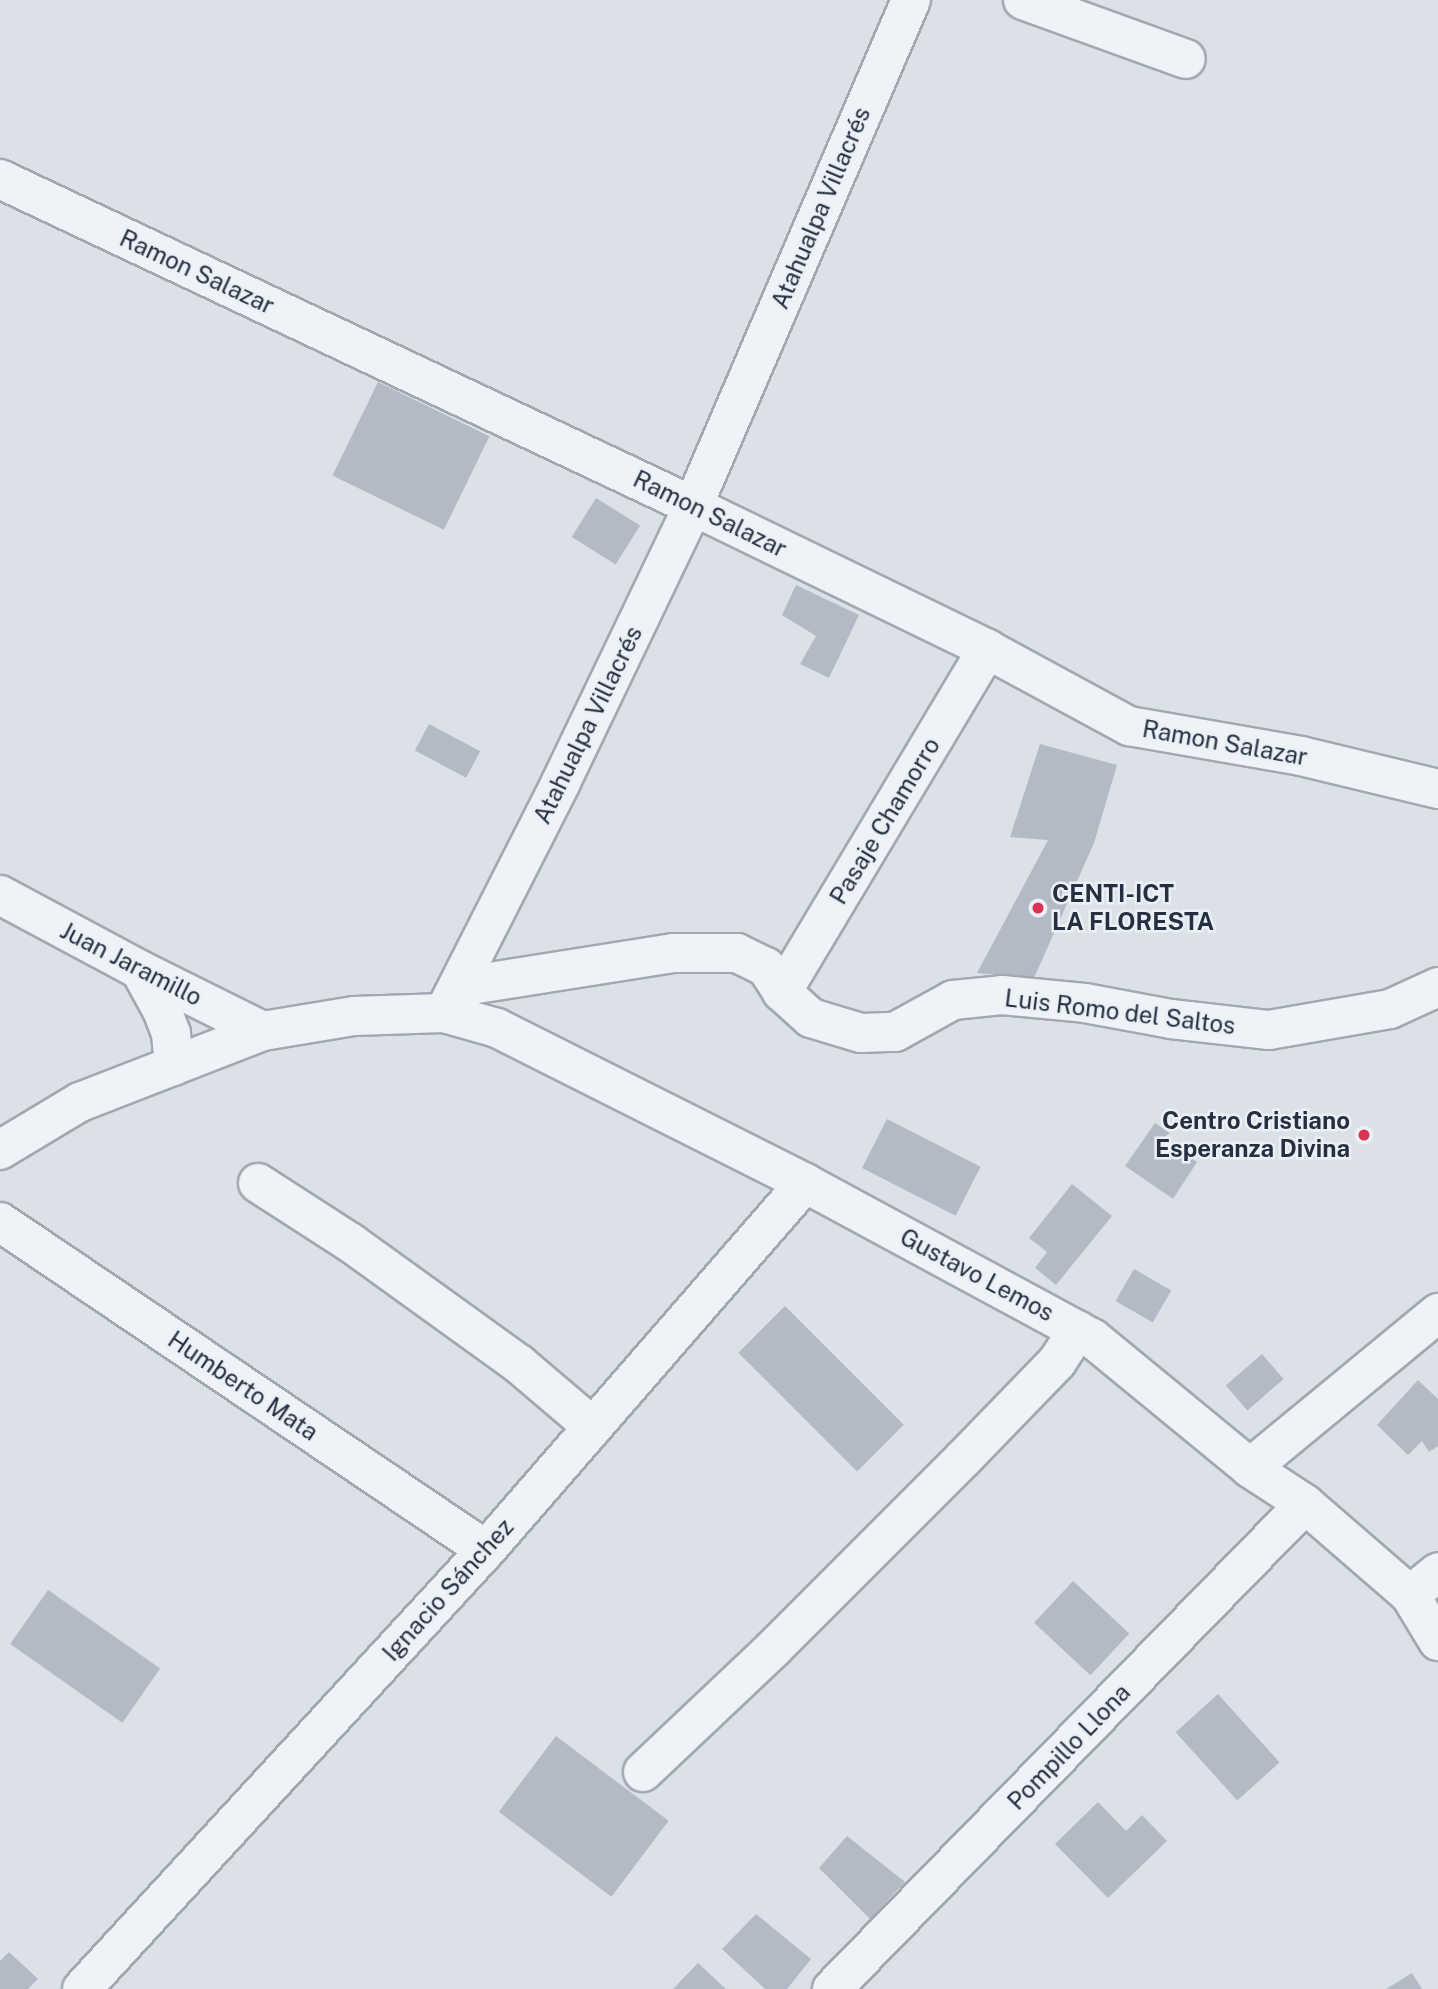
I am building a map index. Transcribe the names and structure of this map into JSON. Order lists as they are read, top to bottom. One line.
{"streets":{"street":["Atahualpa Villacrés","Ramon Salazar","Pasaje Chamorro","Juan Jaramillo","Luis Romo del Saltos","Gustavo Lemos","Humberto Mata","Ignacio Sánchez","Pompillo Llona"]},"crossings":[["Atahualpa Villacrés","Ramon Salazar"],["Atahualpa Villacrés","Luis Romo del Saltos"],["Atahualpa Villacrés","Gustavo Lemos"],["Ramon Salazar","Pasaje Chamorro"],["Pasaje Chamorro","Luis Romo del Saltos"],["Luis Romo del Saltos","Gustavo Lemos"],["Gustavo Lemos","Ignacio Sánchez"],["Gustavo Lemos","Pompillo Llona"],["Humberto Mata","Ignacio Sánchez"]],"places":["CENTI-ICT LA FLORESTA","Centro Cristiano Esperanza Divina"]}
